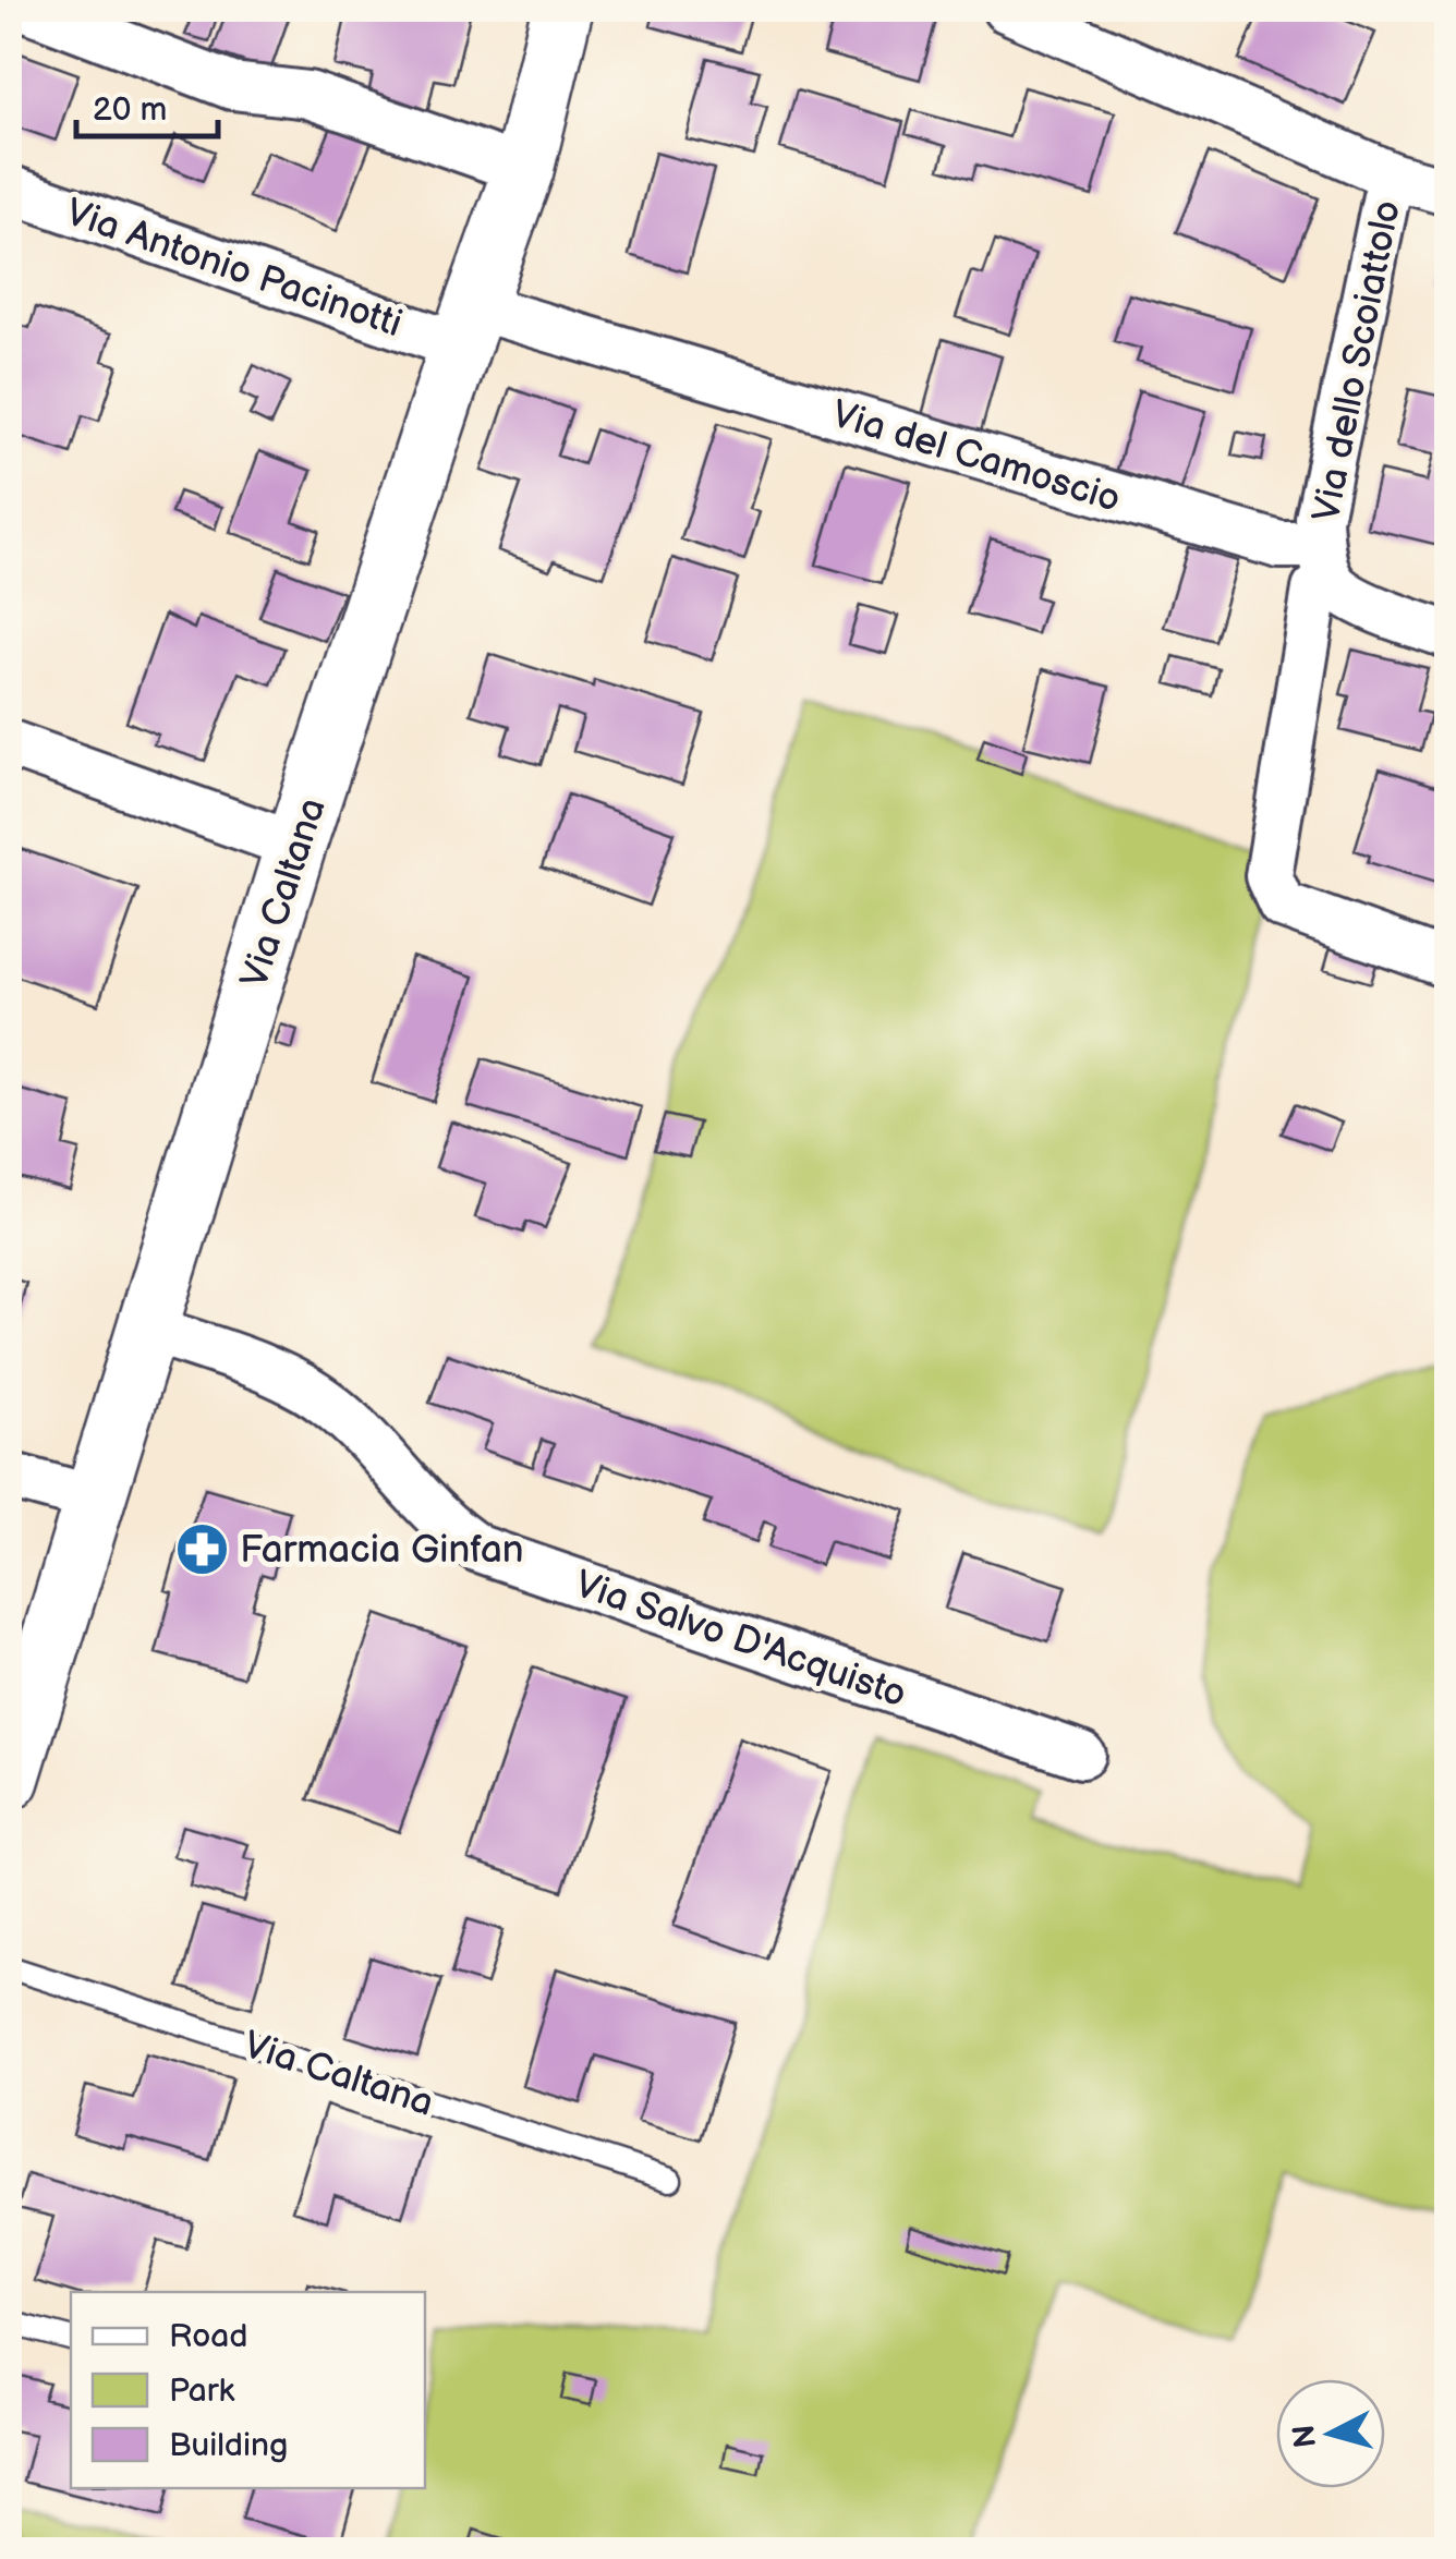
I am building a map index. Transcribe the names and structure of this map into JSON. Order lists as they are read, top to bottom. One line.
{"streets":{"main road":["Via Caltana"],"street":["Via Antonio Pacinotti","Via dello Scoiattolo","Via del Camoscio","Via Salvo D'Acquisto"]},"crossings":[["Via Antonio Pacinotti","Via del Camoscio"],["Via Antonio Pacinotti","Via Caltana"],["Via dello Scoiattolo","Via del Camoscio"],["Via del Camoscio","Via Caltana"],["Via Caltana","Via Salvo D'Acquisto"]],"places":{"pharmacy":["Farmacia Ginfan"]},"legend":["Road","Park","Building"],"scale_bar":"20 m","north":"left"}
